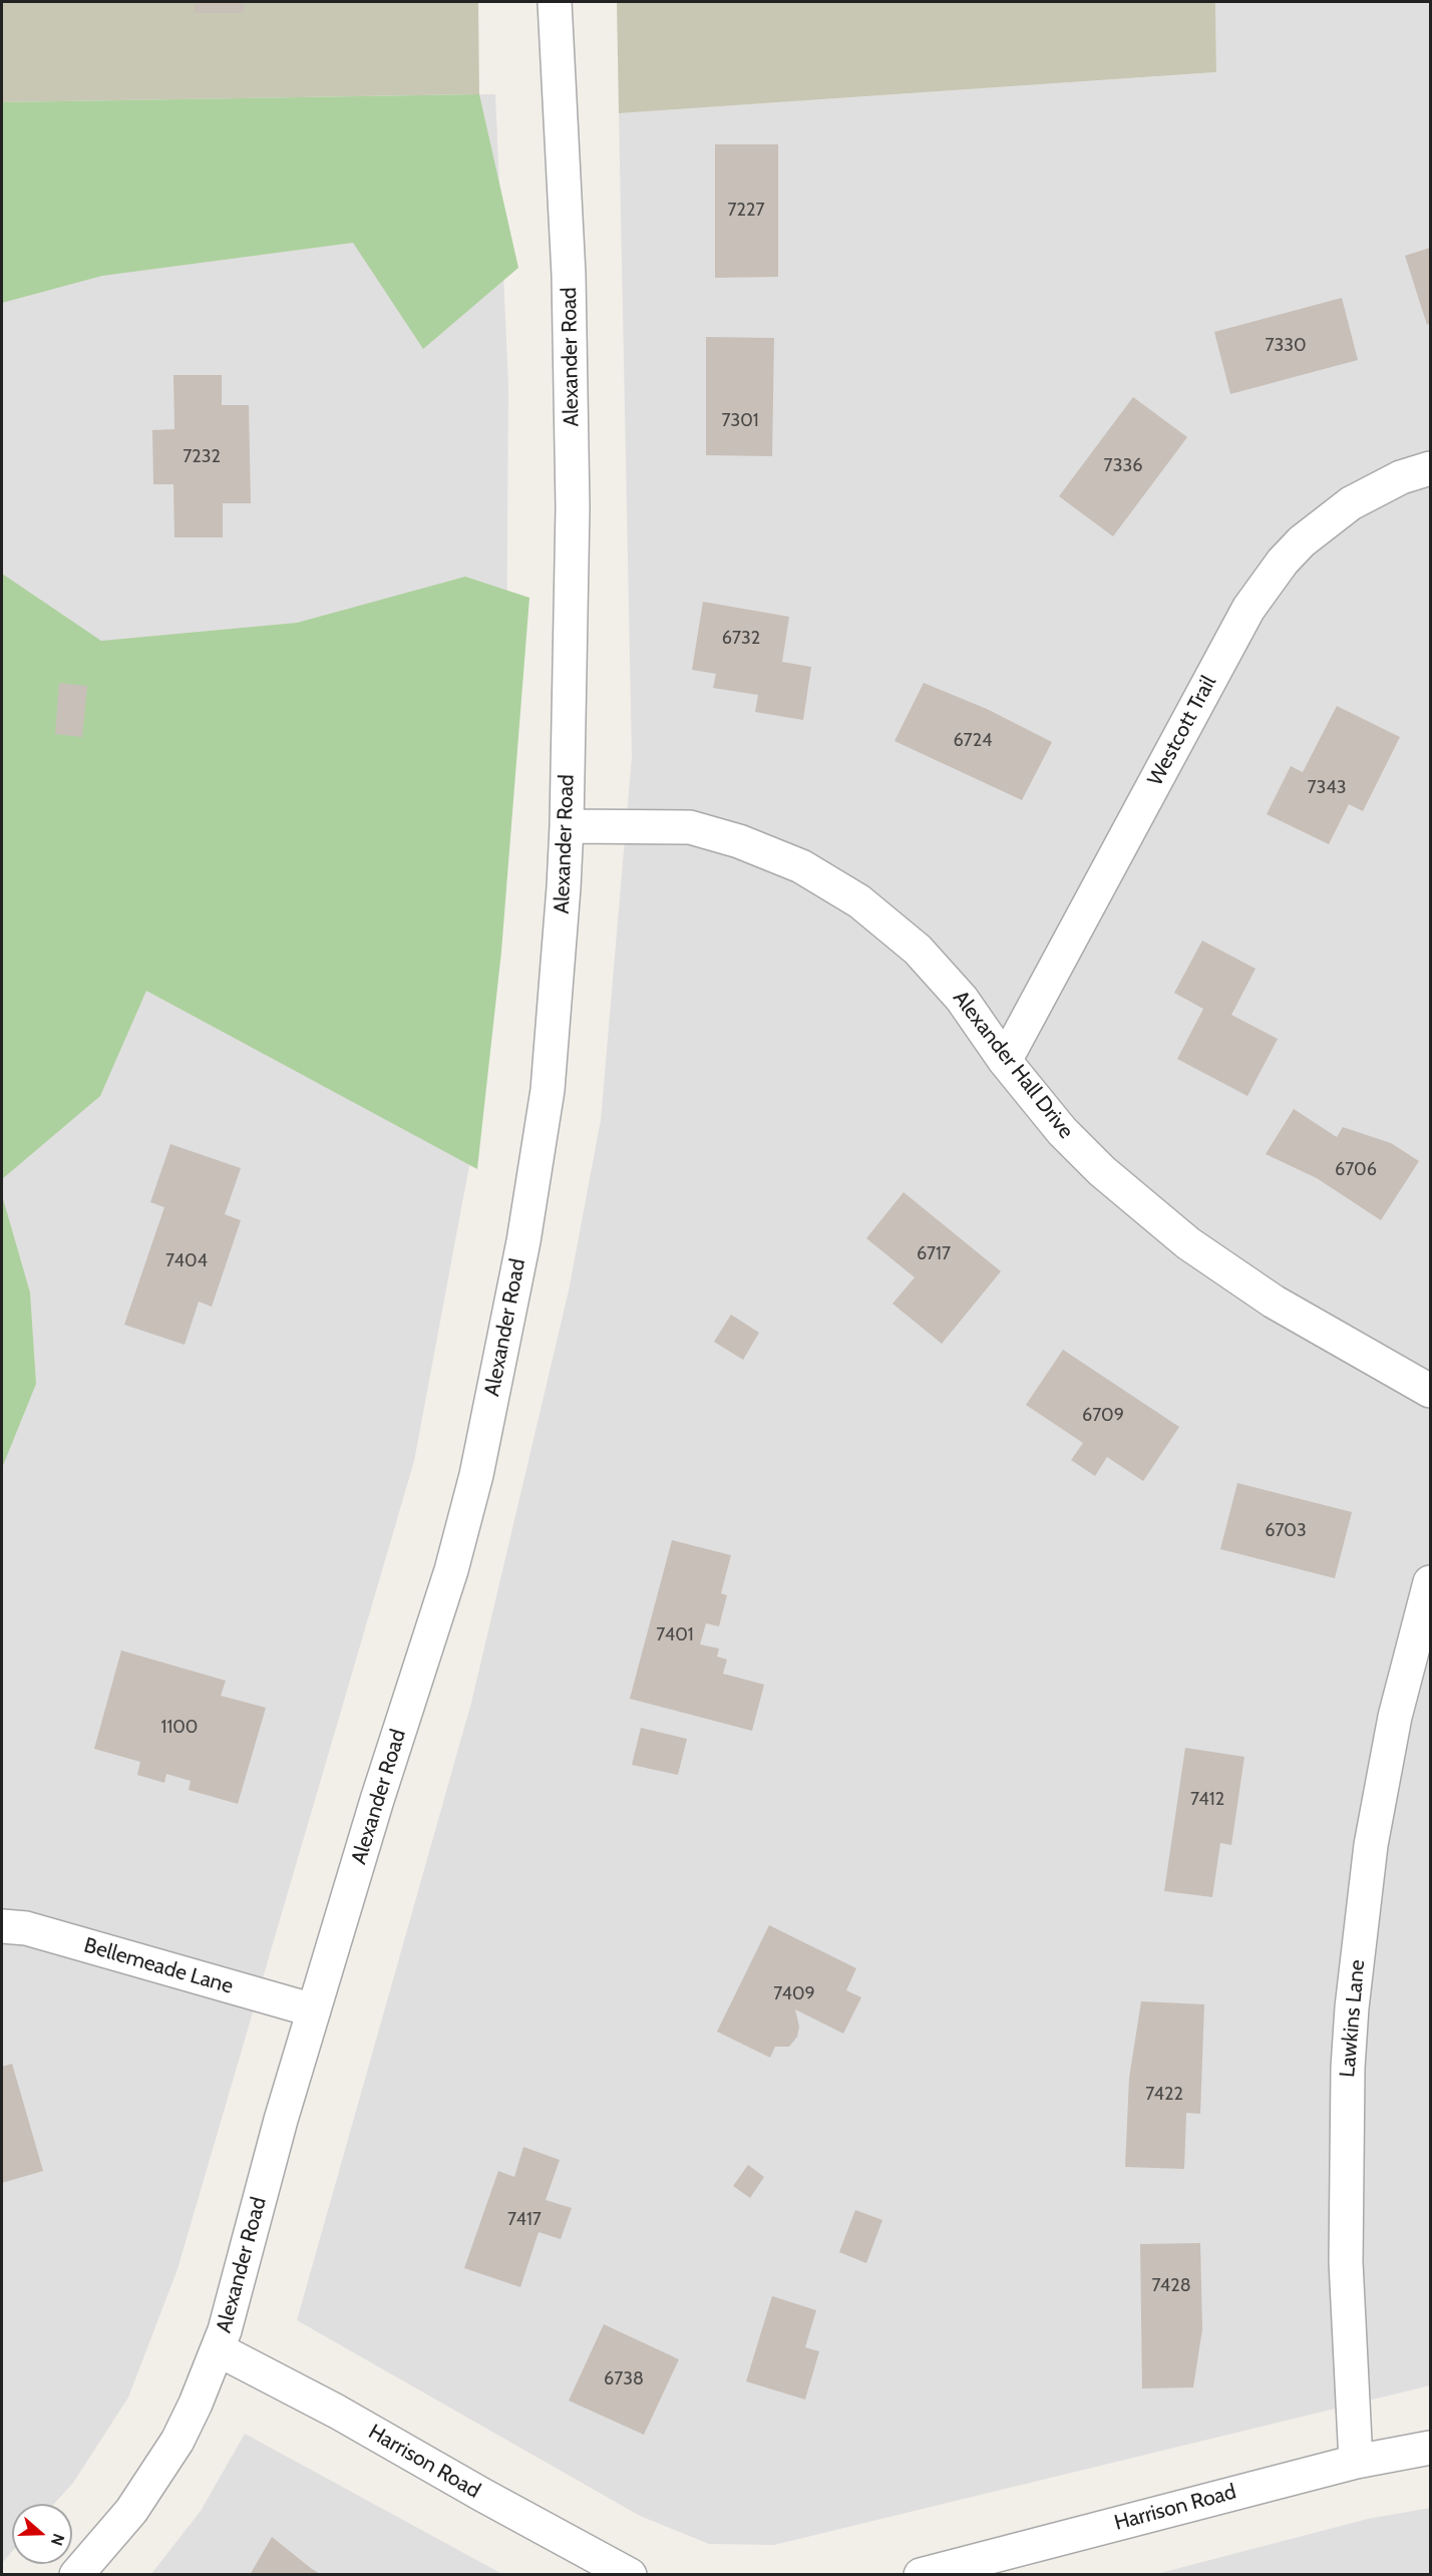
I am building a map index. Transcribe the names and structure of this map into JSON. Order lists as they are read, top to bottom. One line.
{"streets":{"street":["Alexander Road","Westcott Trail","Alexander Hall Drive","Bellemeade Lane","Lawkins Lane","Harrison Road"]},"crossings":[["Alexander Road","Alexander Hall Drive"],["Alexander Road","Bellemeade Lane"],["Alexander Road","Harrison Road"],["Westcott Trail","Alexander Hall Drive"],["Lawkins Lane","Harrison Road"]],"house_numbers":["7227","7330","7301","7232","7336","6732","6724","7343","6706","6717","7404","6709","6703","7401","1100","7412","7409","7422","7417","7428","6738"],"north":"right"}
